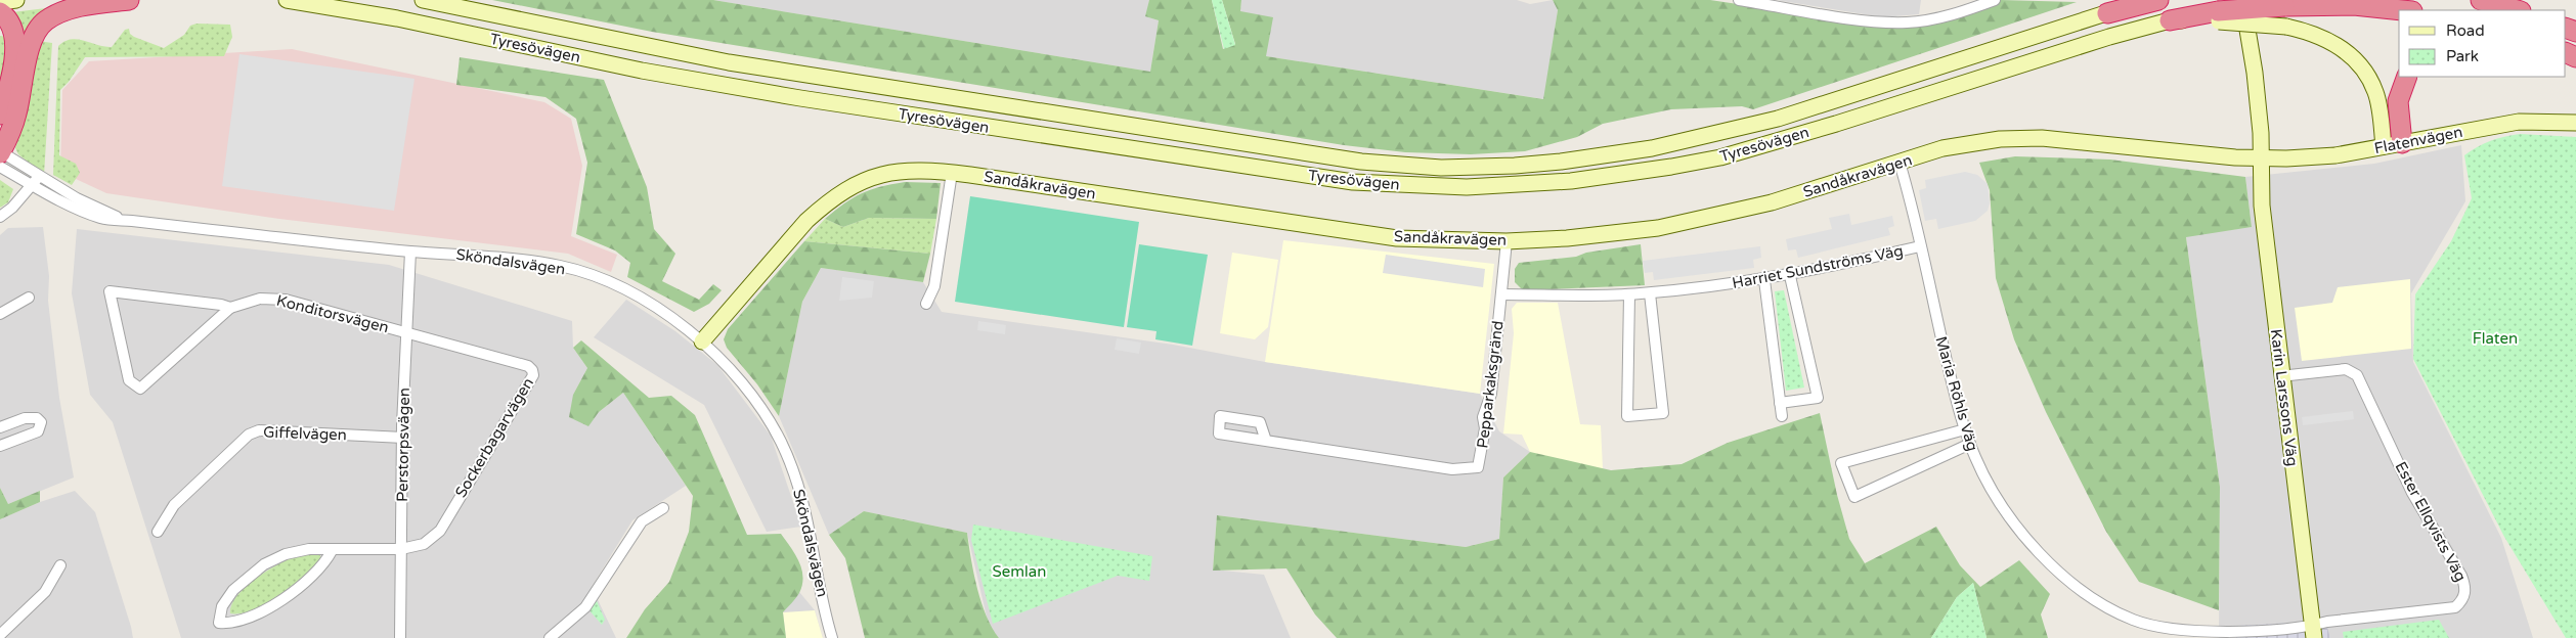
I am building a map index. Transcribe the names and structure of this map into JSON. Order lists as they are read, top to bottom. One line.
{"streets":{"highway":["Tyresövägen"],"main road":["Flatenvägen","Sandåkravägen","Karin Larssons Väg"],"street":["Sköndalsvägen","Harriet Sundströms Väg","Konditorsvägen","Pepparkaksgränd","Maria Röhls Väg","Giffelvägen","Sockerbagarvägen","Perstorpsvägen","Ester Ellqvists Väg"]},"crossings":[["Flatenvägen","Sandåkravägen"],["Flatenvägen","Karin Larssons Väg"],["Sandåkravägen","Sköndalsvägen"],["Sandåkravägen","Pepparkaksgränd"],["Sandåkravägen","Maria Röhls Väg"],["Sandåkravägen","Karin Larssons Väg"],["Sköndalsvägen","Perstorpsvägen"],["Harriet Sundströms Väg","Pepparkaksgränd"],["Harriet Sundströms Väg","Maria Röhls Väg"],["Konditorsvägen","Sockerbagarvägen"],["Konditorsvägen","Perstorpsvägen"],["Maria Röhls Väg","Karin Larssons Väg"],["Maria Röhls Väg","Ester Ellqvists Väg"],["Karin Larssons Väg","Ester Ellqvists Väg"],["Giffelvägen","Perstorpsvägen"],["Sockerbagarvägen","Perstorpsvägen"]],"parks":["Flaten","Semlan"],"legend":["Road","Park"]}
